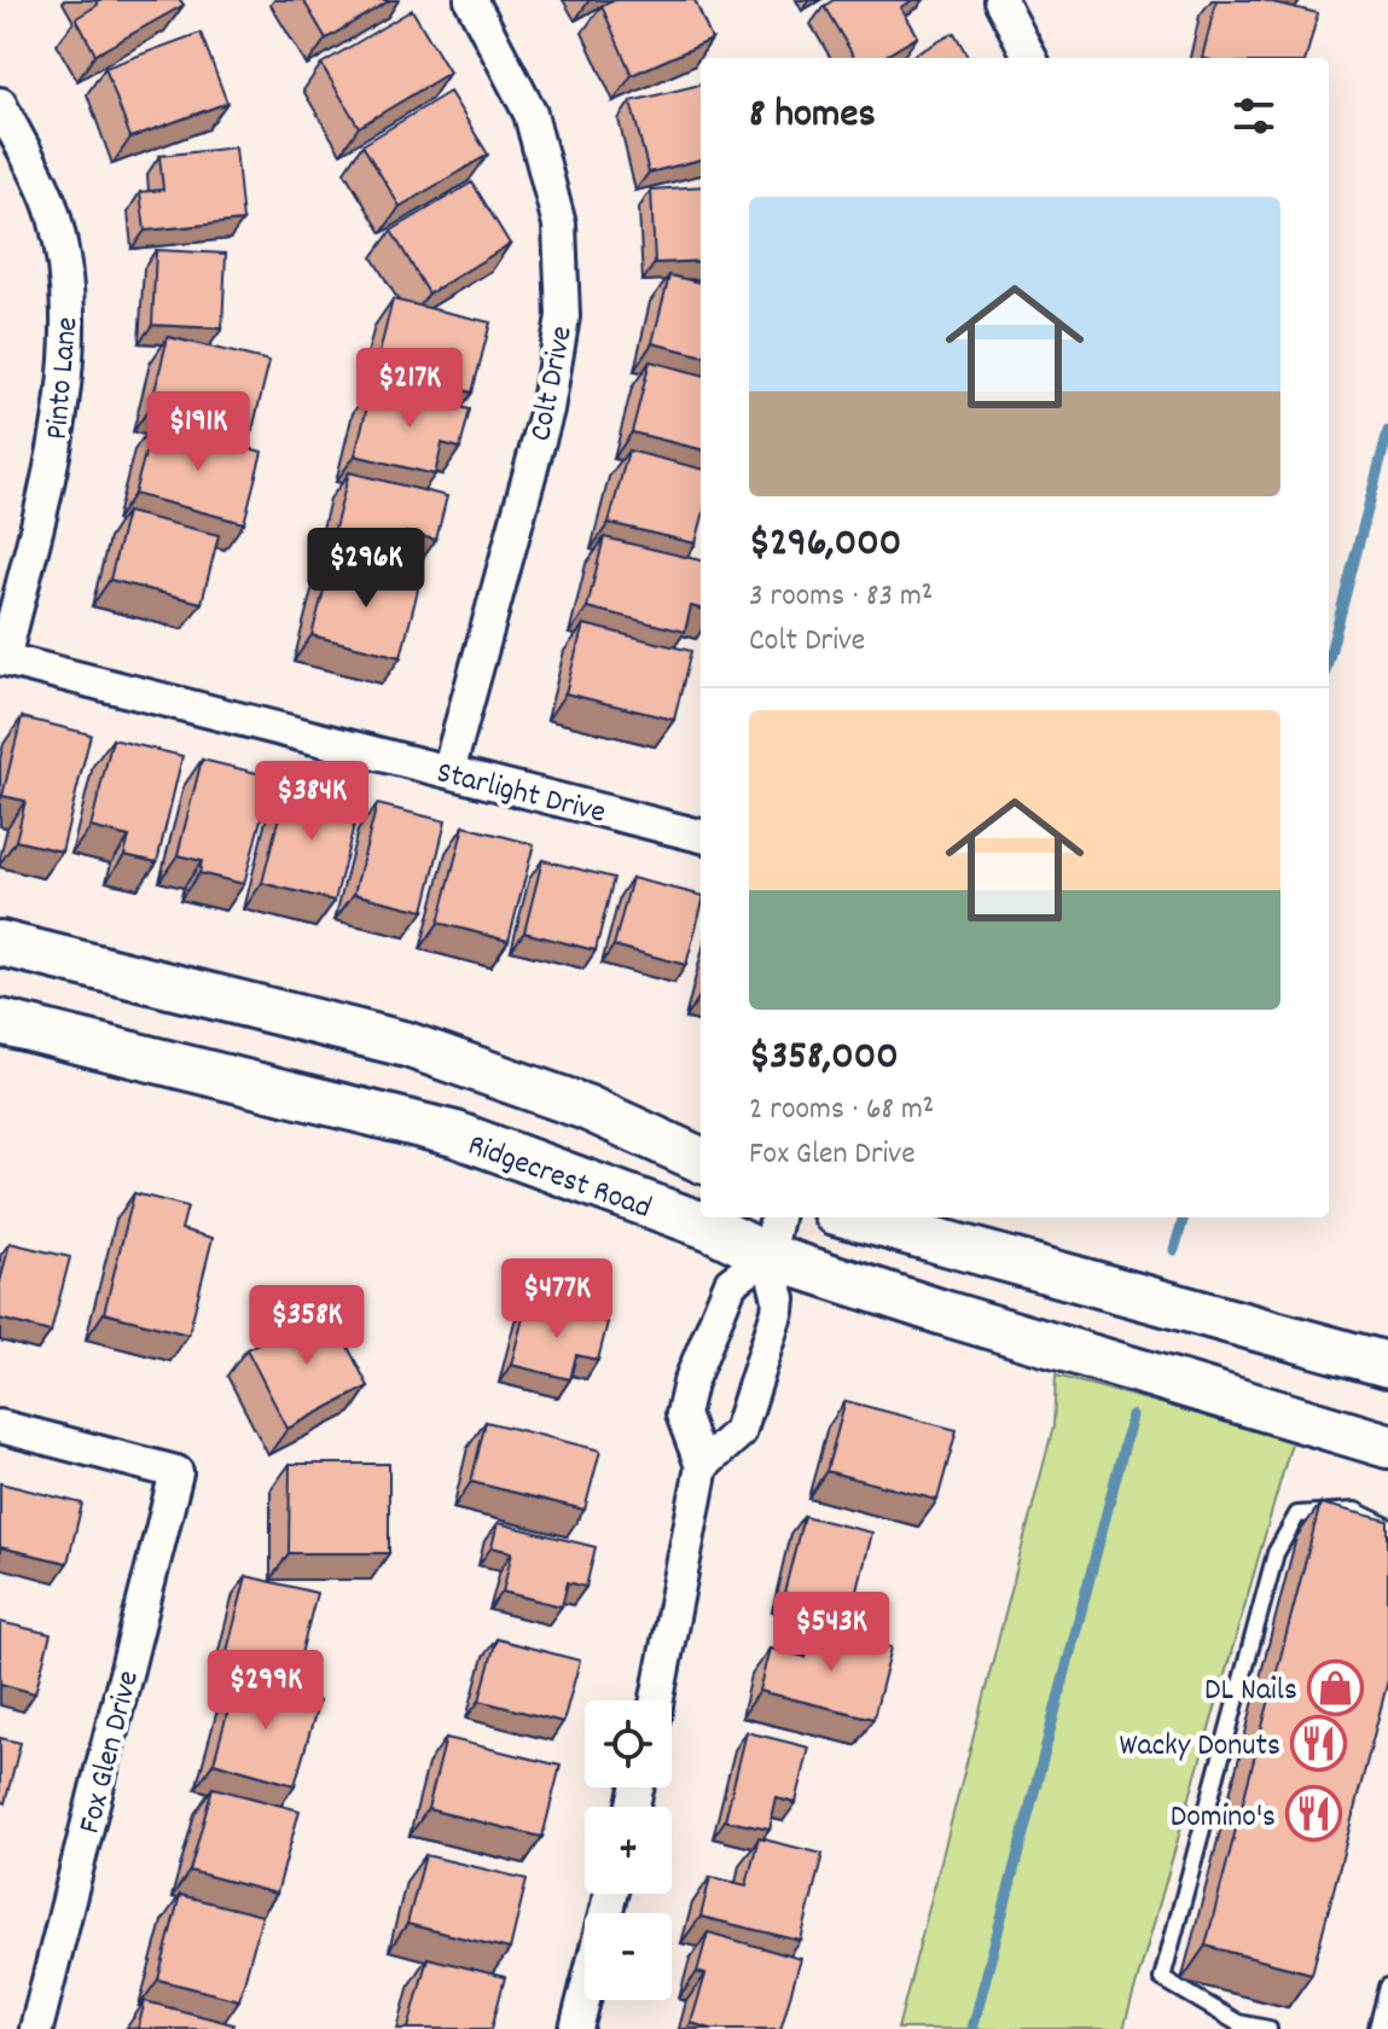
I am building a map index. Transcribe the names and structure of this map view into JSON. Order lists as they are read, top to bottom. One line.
{"streets":{"main road":["Ridgecrest Road"],"street":["Pinto Lane","Colt Drive","Starlight Drive","Fox Glen Drive"]},"crossings":[["Pinto Lane","Starlight Drive"],["Colt Drive","Starlight Drive"]],"places":{"shop":["DL Nails"],"restaurant":["Wacky Donuts","Domino's"]},"page":{"heading":"8 homes","list":[{"name":"$296,000","note":"3 rooms · 83 m² · Colt Drive"},{"name":"$358,000","note":"2 rooms · 68 m² · Fox Glen Drive"}],"price":["$217K","$191K","$296K","$384K","$477K","$358K","$543K","$299K"],"map_buttons":["+","−"]}}
